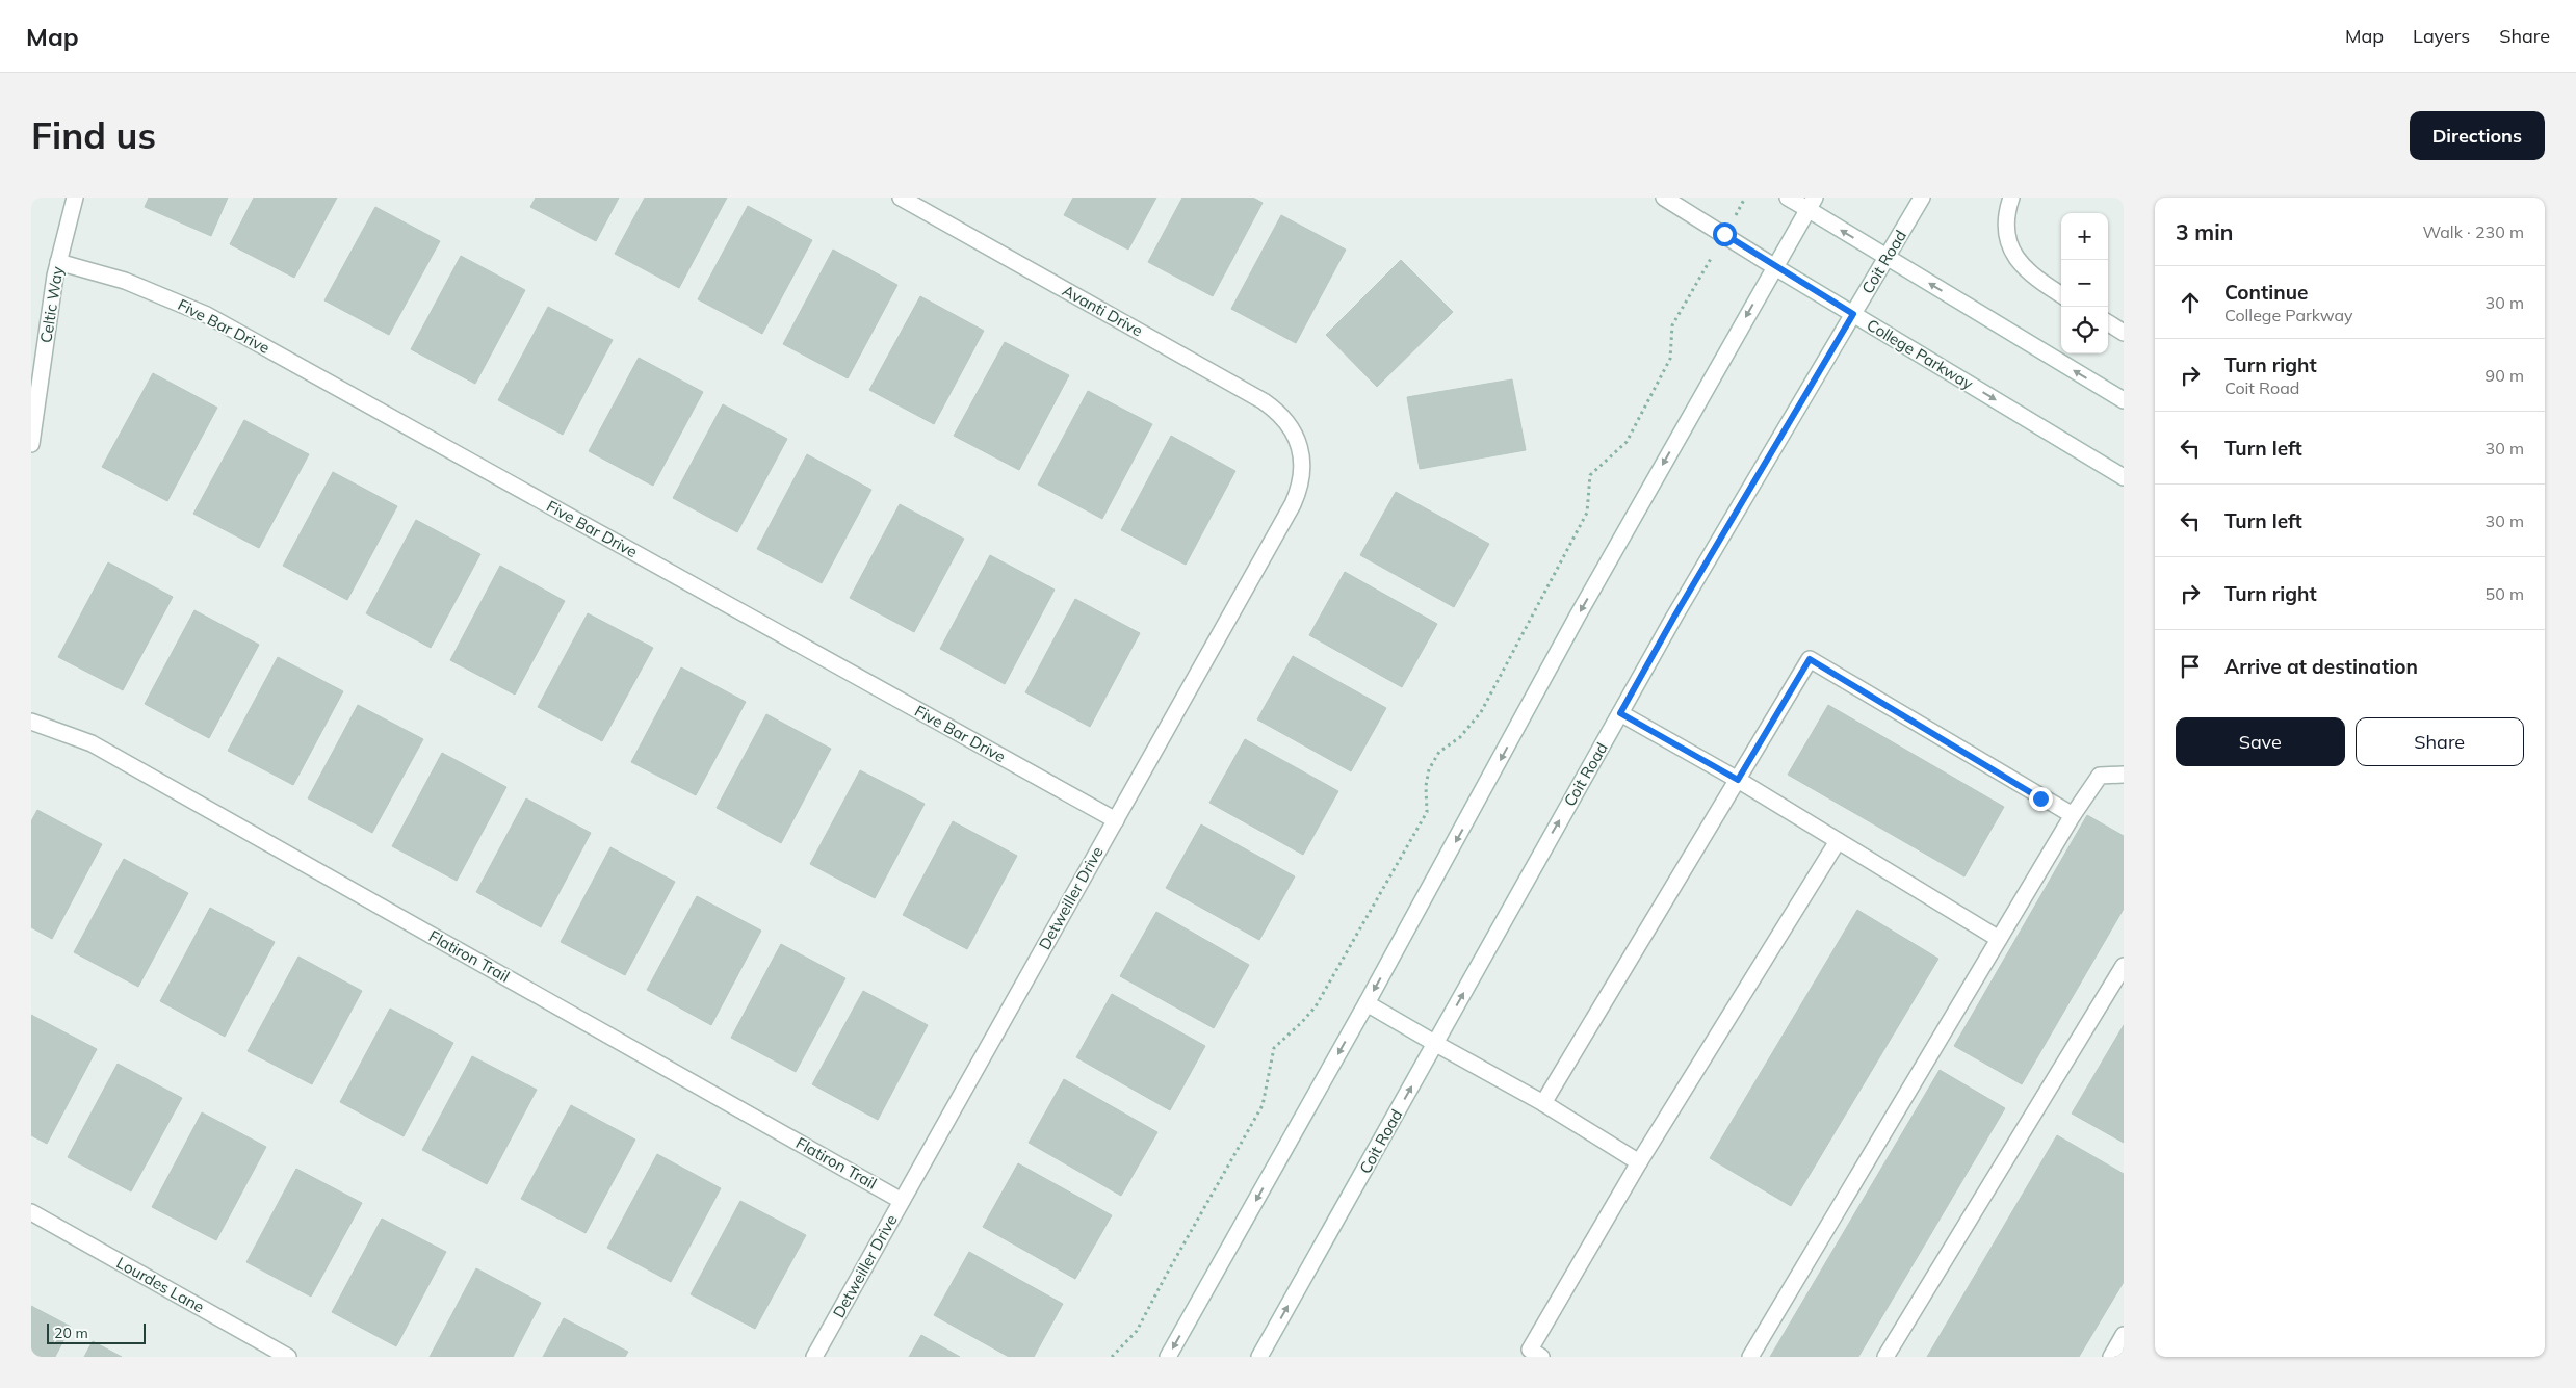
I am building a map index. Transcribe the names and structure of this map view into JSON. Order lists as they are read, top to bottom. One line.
{"streets":{"street":["Coit Road","Celtic Way","Avanti Drive","Five Bar Drive","College Parkway","Detweiller Drive","Flatiron Trail","Lourdes Lane"]},"crossings":[["Coit Road","College Parkway"],["Celtic Way","Five Bar Drive"],["Avanti Drive","Detweiller Drive"],["Five Bar Drive","Detweiller Drive"],["Detweiller Drive","Flatiron Trail"]],"scale_bar":"20 m","page":{"header":"Map","nav":["Map","Layers","Share"],"buttons":["Directions",["Save","Share"]],"title":"Find us","heading":["3 min","Walk · 230 m"],"map_buttons":["+","−"],"list":[["Continue","College Parkway","30 m"],["Turn right","Coit Road","90 m"],["Turn left","30 m"],["Turn left","30 m"],["Turn right","50 m"],"Arrive at destination"],"scale":"20 m"}}
